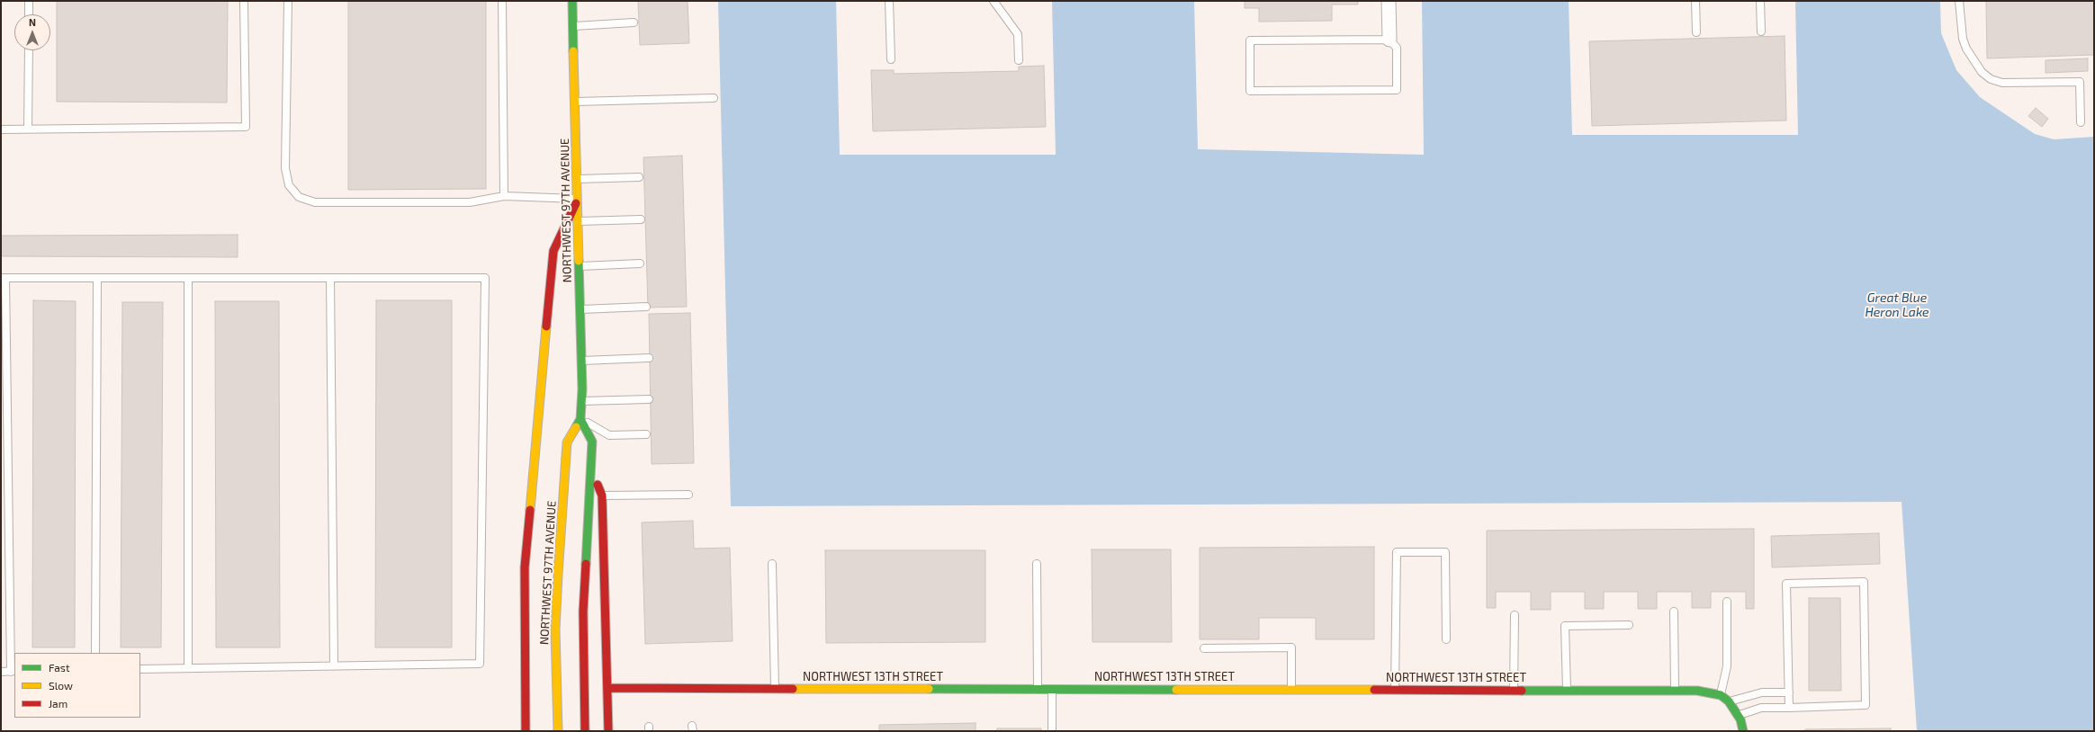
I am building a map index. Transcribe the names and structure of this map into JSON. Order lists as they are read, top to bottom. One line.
{"streets":{"street":["NORTHWEST 97TH AVENUE","NORTHWEST 13TH STREET"]},"water":["Great Blue Heron Lake"],"legend":["Fast","Slow","Jam"],"north":"top"}
